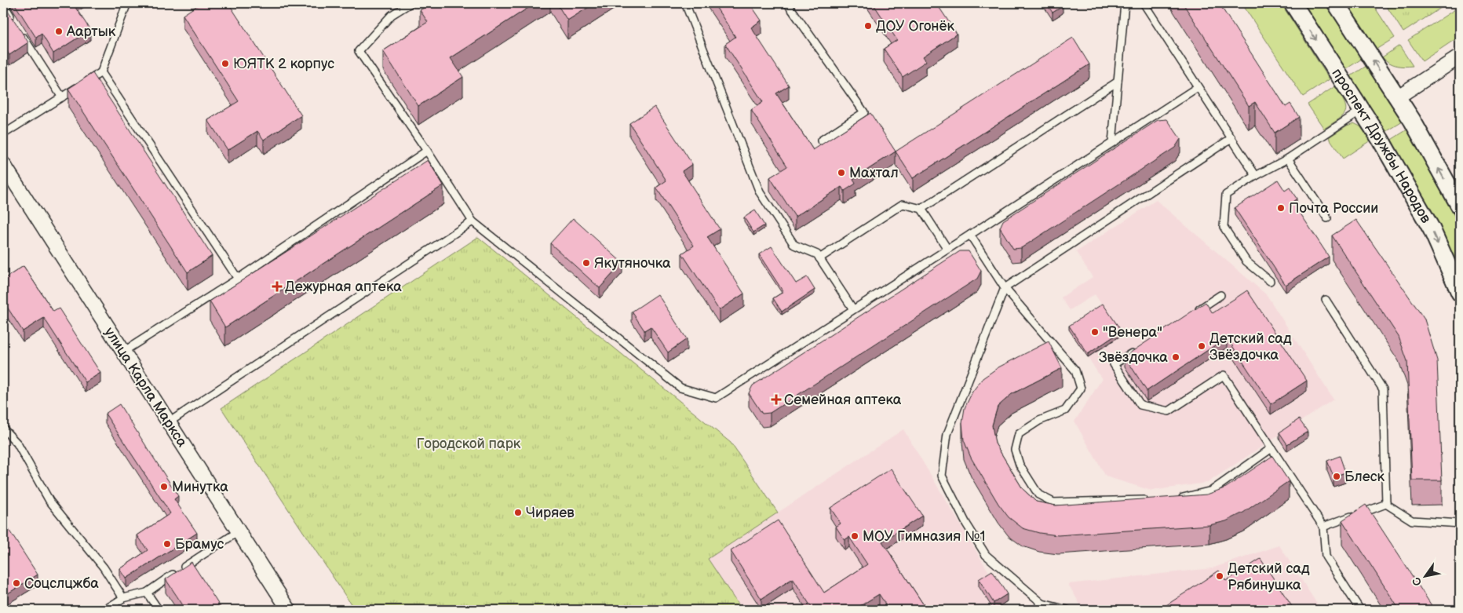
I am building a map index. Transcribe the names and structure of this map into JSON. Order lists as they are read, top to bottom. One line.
{"streets":{"street":["проспект Дружбы Народов","улица Карла Маркса"]},"parks":["Городской парк"],"places":{"other":["ДОУ Огонёк","Аартык","ЮЯТК 2 корпус","Махтал","Почта России","Якутяночка","\"Венера\"","Детский сад Звёздочка","Звёздочка","Блеск","Минутка","Чиряев","МОУ Гимназия №1","Брамус","Детский сад Рябинушка","Соцслцжба"],"health":["Дежурная аптека","Семейная аптека"]},"north":"bottom left"}
